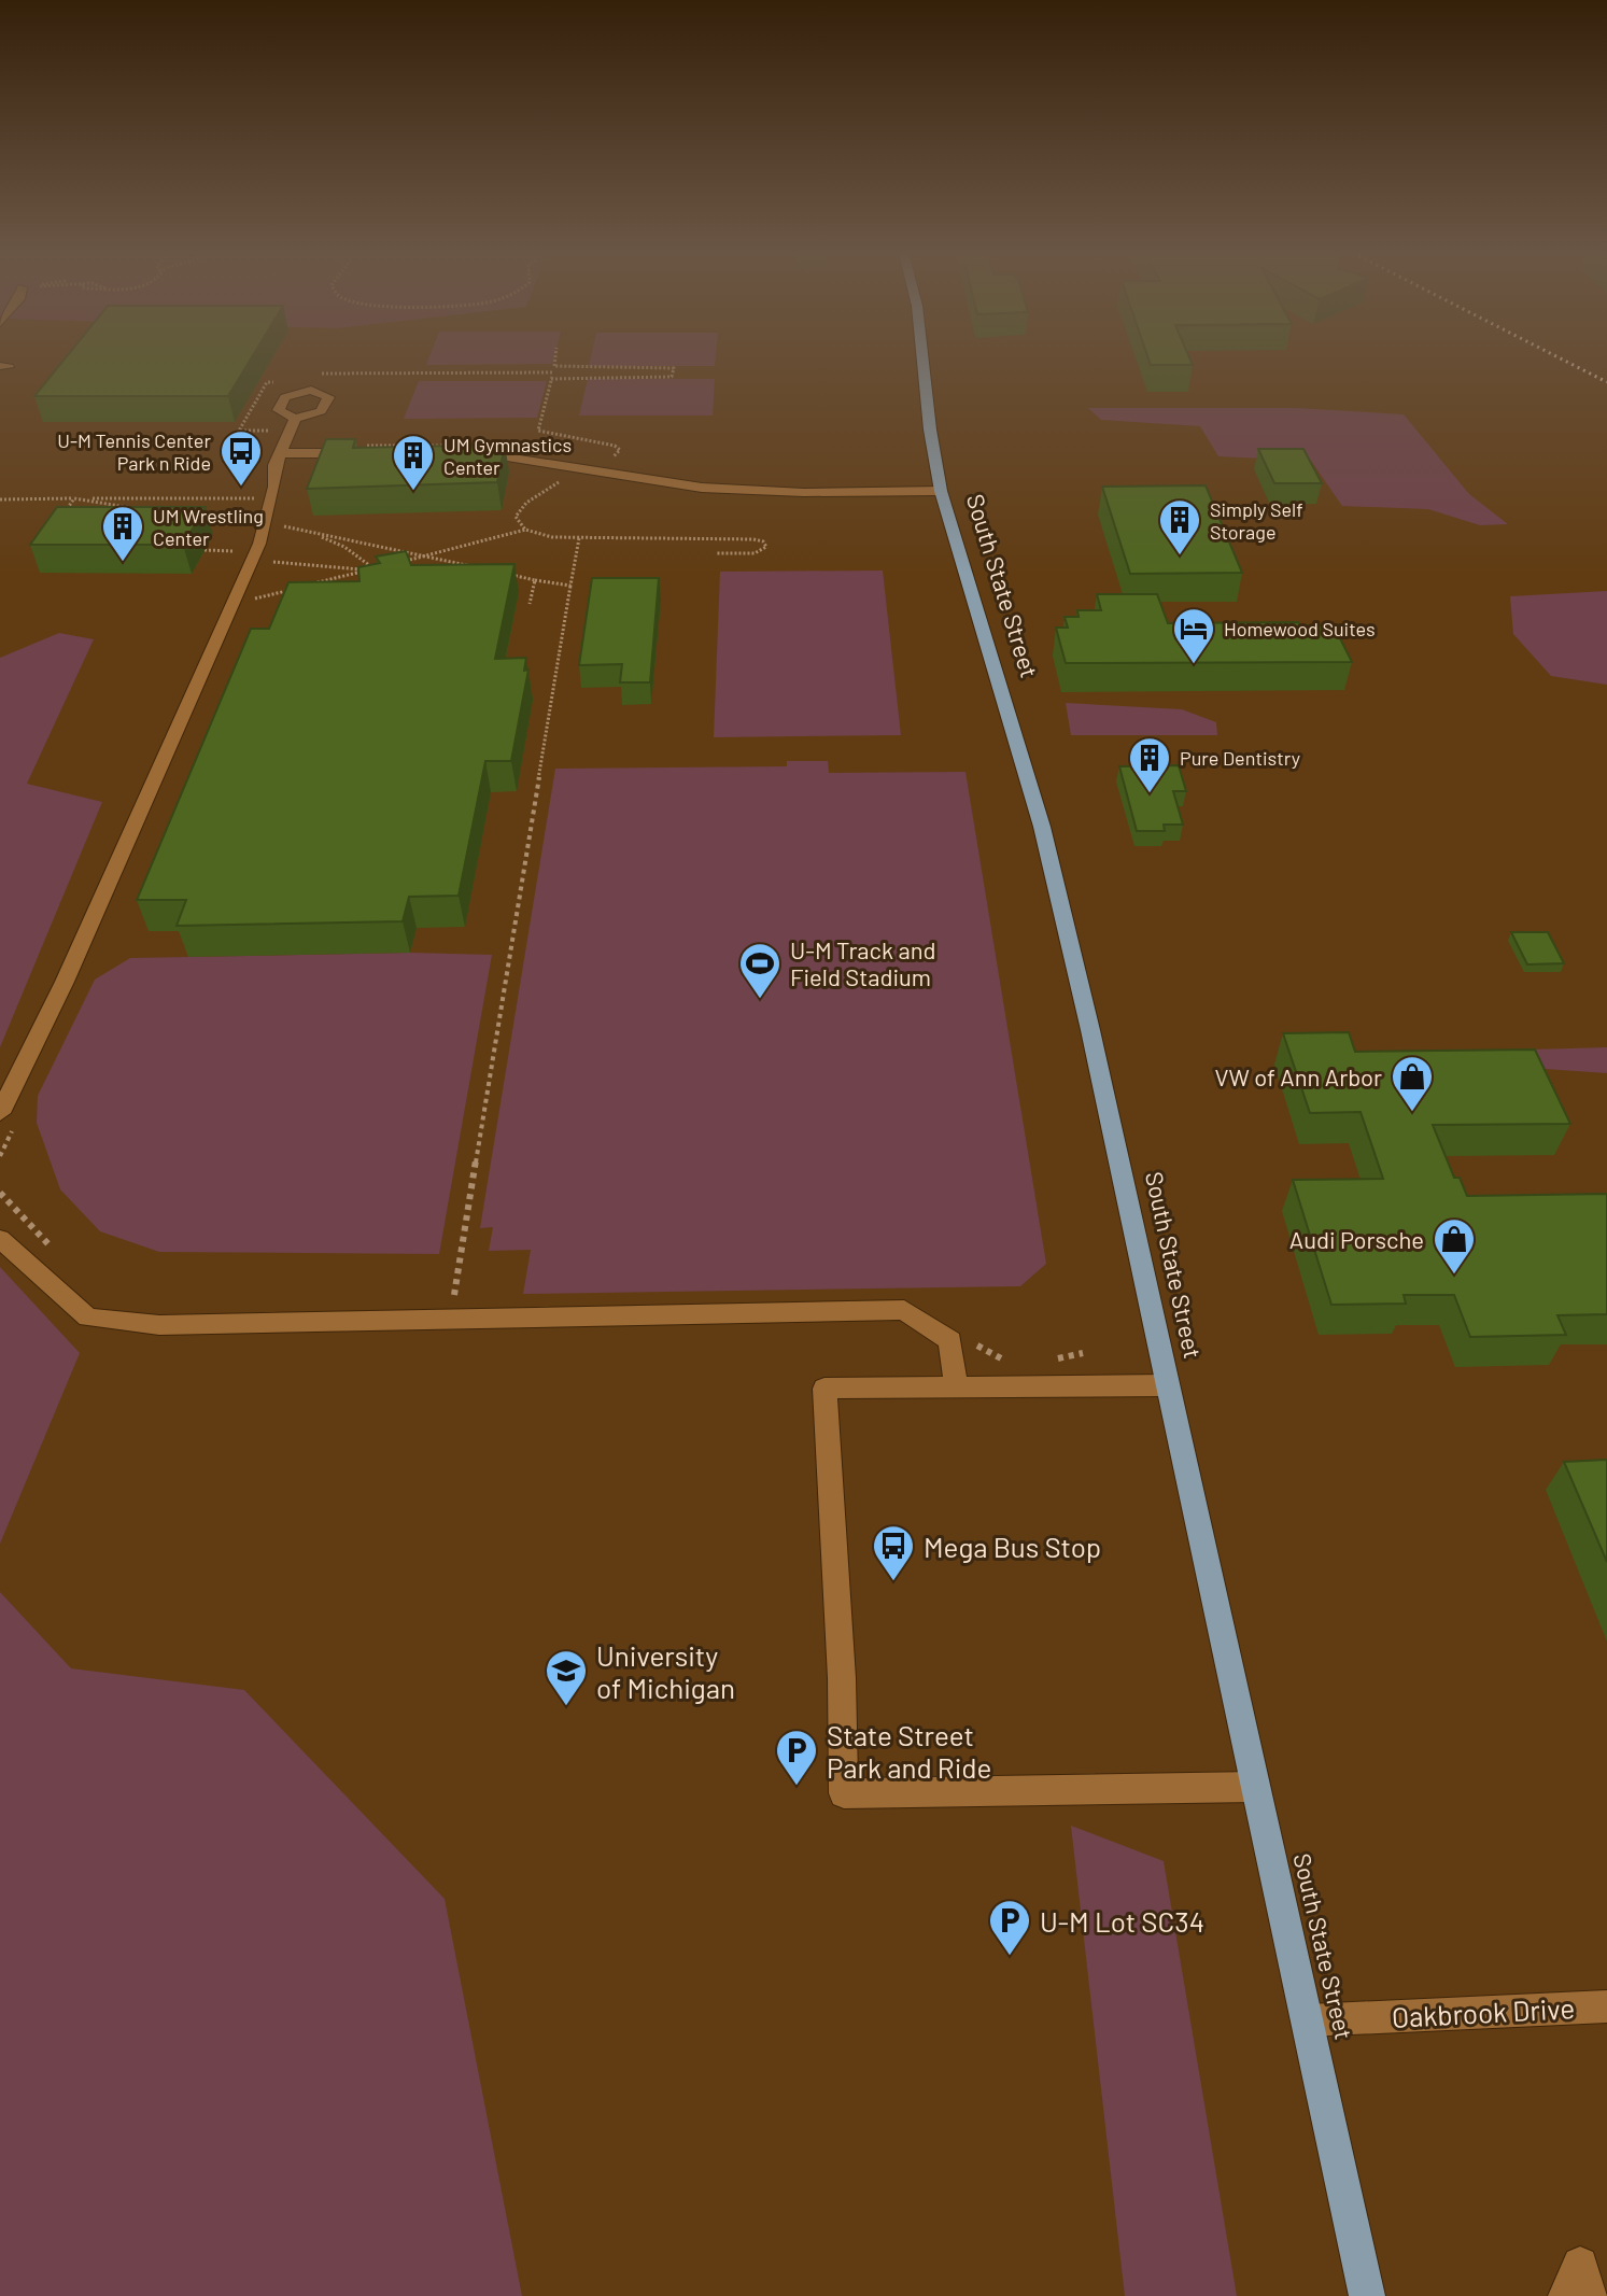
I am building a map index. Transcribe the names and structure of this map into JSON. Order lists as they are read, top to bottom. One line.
{"streets":{"main road":["South State Street"],"street":["Oakbrook Drive"]},"crossings":[["South State Street","Oakbrook Drive"]],"places":{"bus stop":["U-M Tennis Center Park n Ride","Mega Bus Stop"],"building":["UM Gymnastics Center","Simply Self Storage","UM Wrestling Center","Pure Dentistry"],"hotel":["Homewood Suites"],"sports":["U-M Track and Field Stadium"],"shop":["VW of Ann Arbor","Audi Porsche"],"school or university":["University of Michigan"],"parking":["State Street Park and Ride","U-M Lot SC34"]}}
